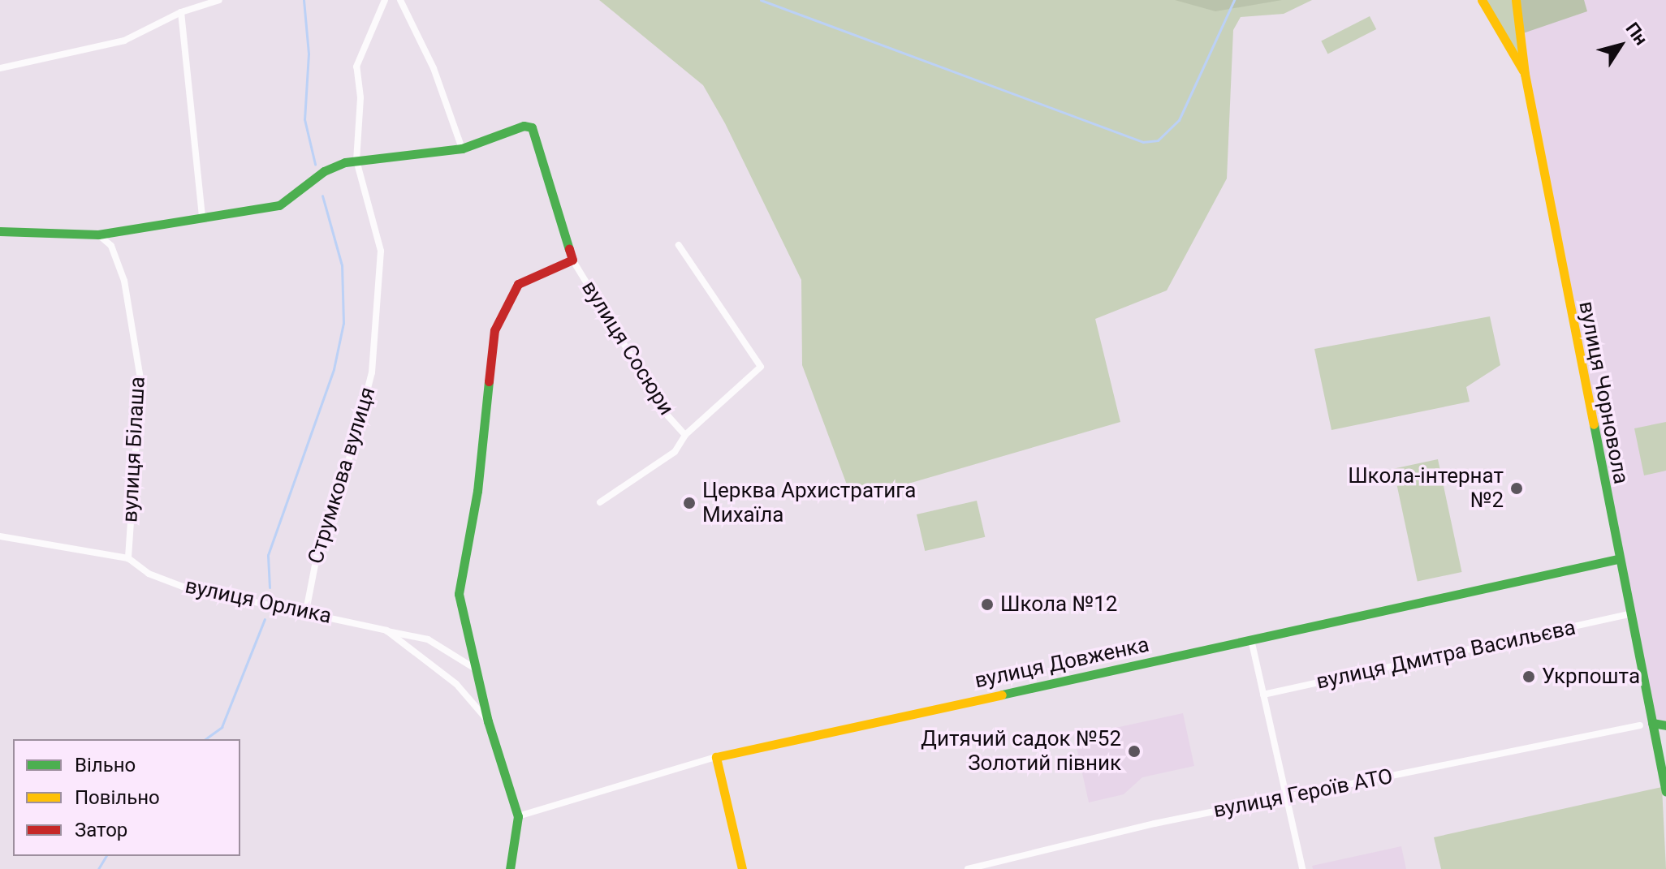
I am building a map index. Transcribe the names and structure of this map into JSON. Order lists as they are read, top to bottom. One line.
{"streets":{"street":["вулиця Сосюри","вулиця Чорновола","вулиця Білаша","Струмкова вулиця","вулиця Орлика","вулиця Дмитра Васильєва","вулиця Довженка","вулиця Героїв АТО"]},"crossings":[["вулиця Чорновола","вулиця Дмитра Васильєва"],["вулиця Чорновола","вулиця Довженка"],["вулиця Білаша","вулиця Орлика"],["Струмкова вулиця","вулиця Орлика"]],"places":["Школа-інтернат №2","Церква Архистратига Михаїла","Школа №12","Укрпошта","Дитячий садок №52 Золотий півник"],"legend":["Вільно","Повільно","Затор"],"north":"top right"}
